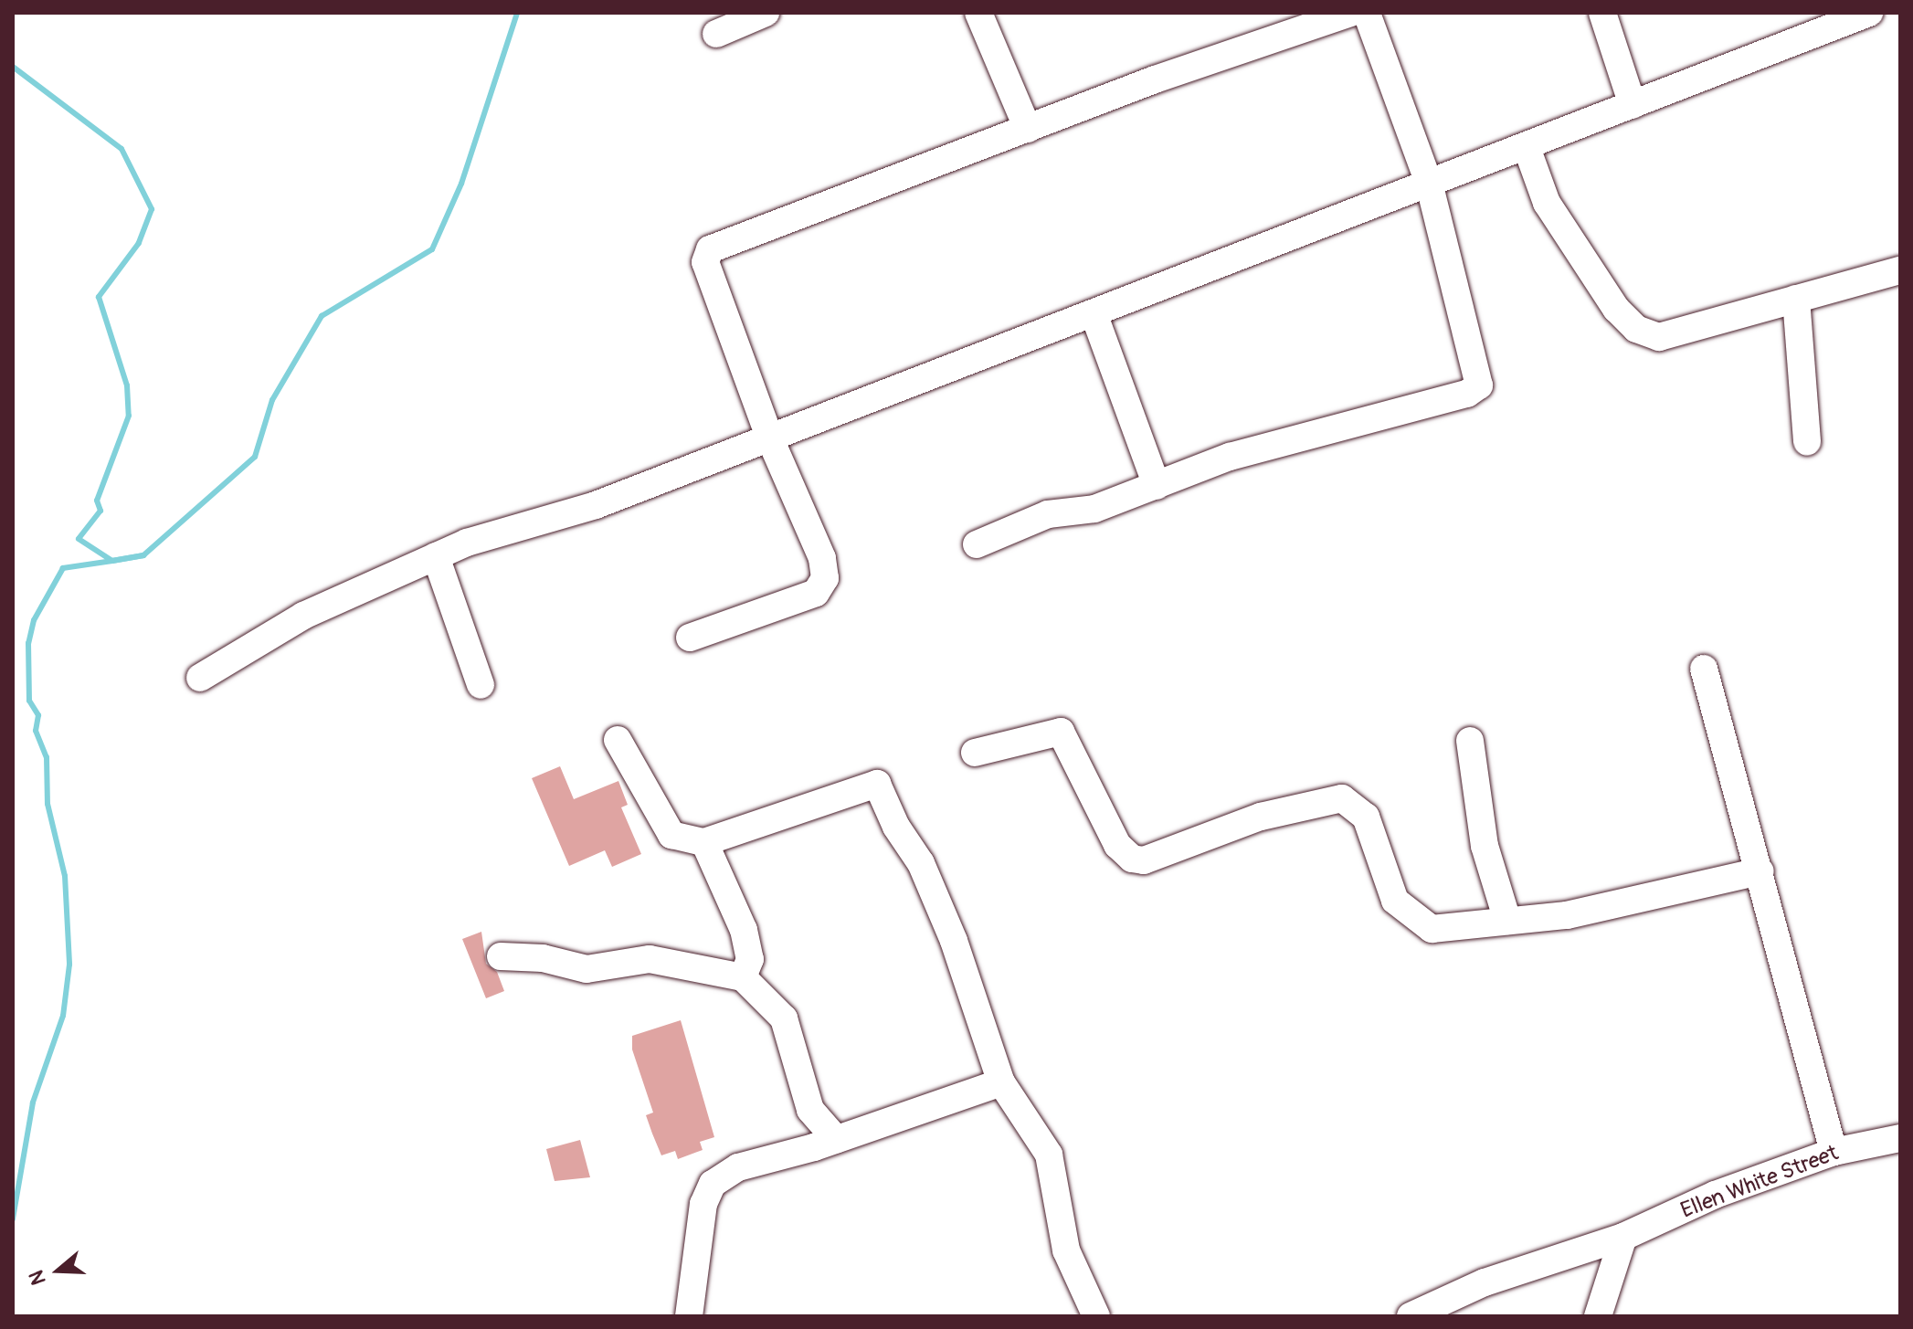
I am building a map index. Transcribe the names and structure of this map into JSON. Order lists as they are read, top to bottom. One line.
{"streets":{"street":["Ellen White Street"]},"north":"left"}
